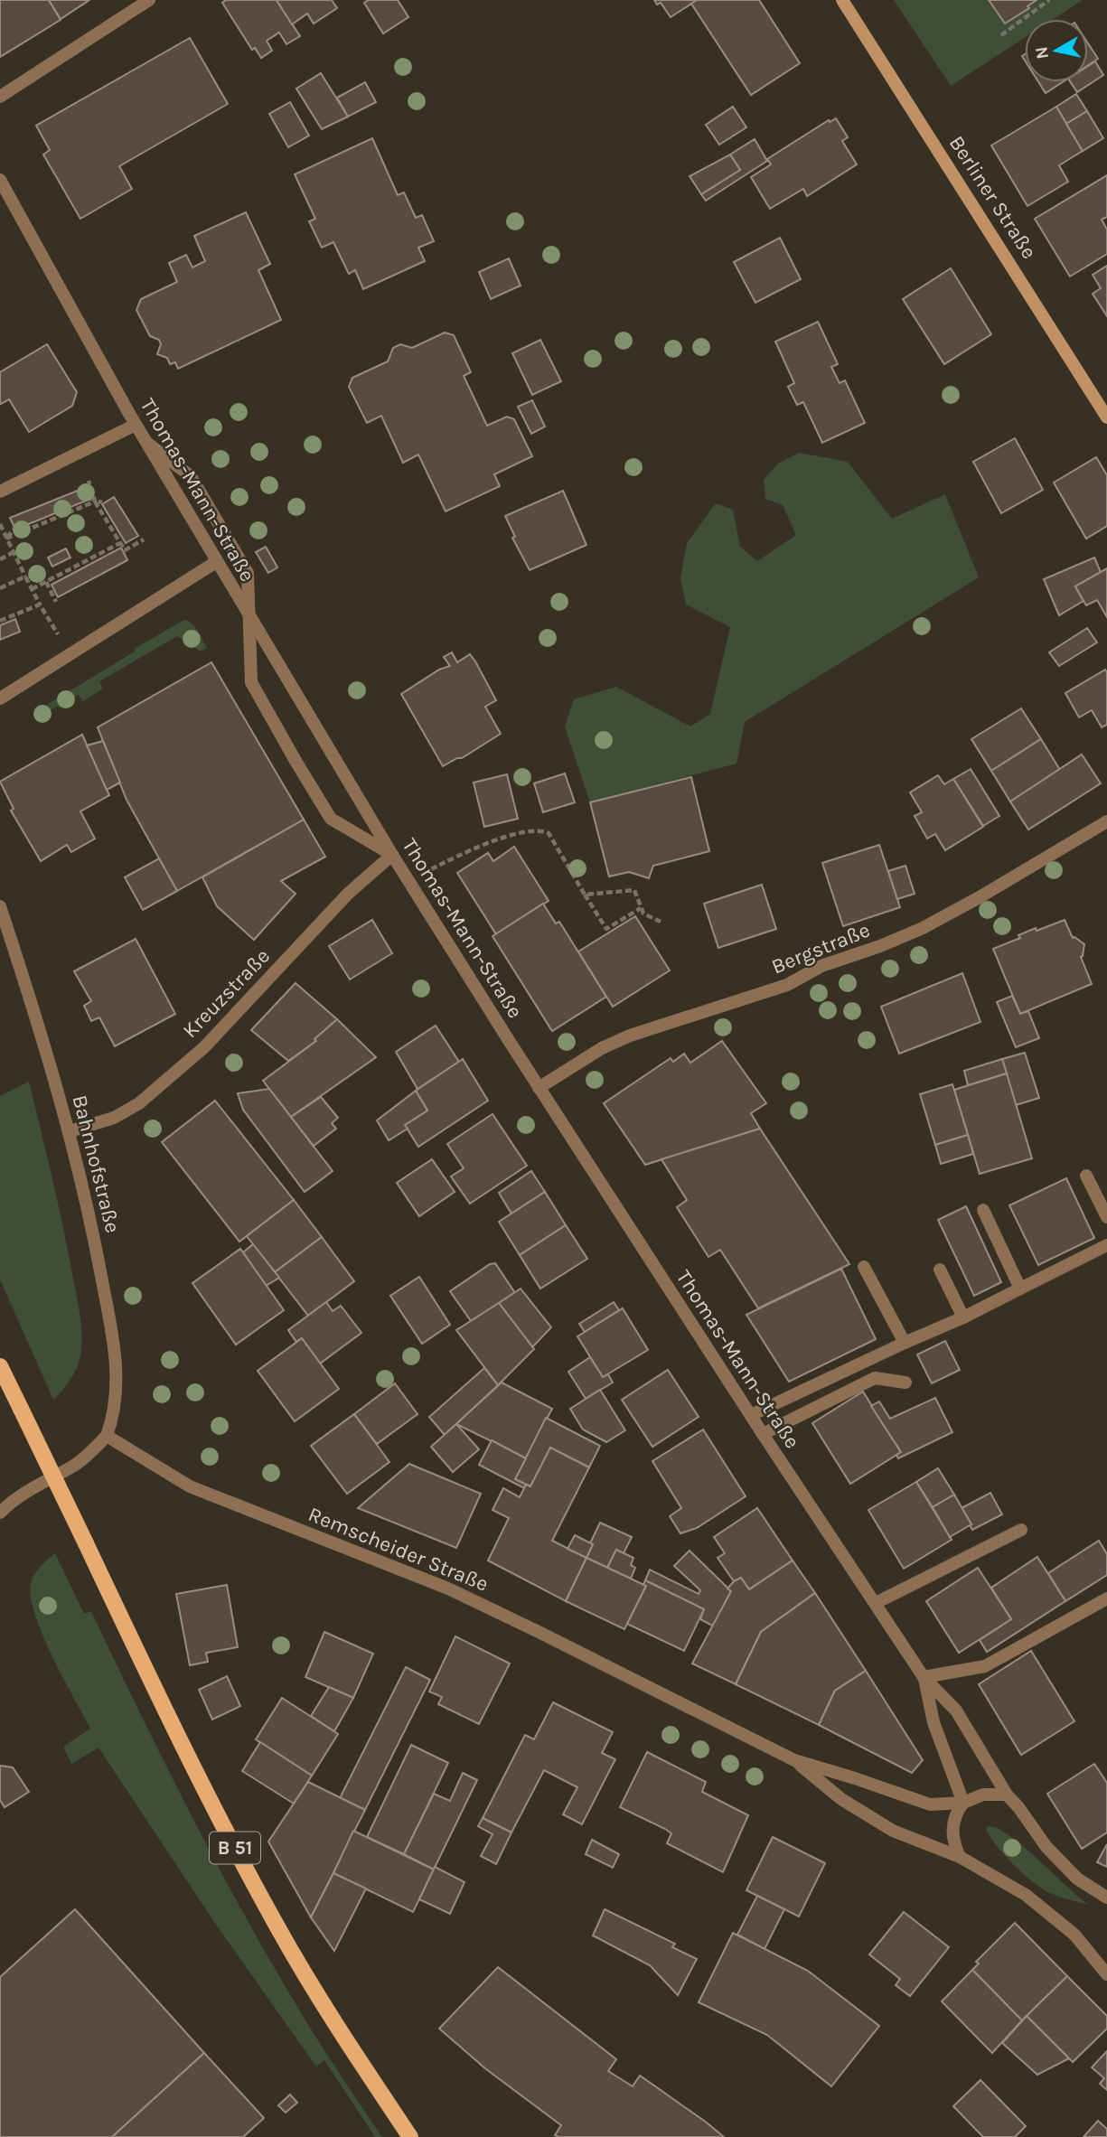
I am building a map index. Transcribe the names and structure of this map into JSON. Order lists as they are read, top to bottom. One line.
{"streets":{"main road":["Berliner Straße","B 51"],"street":["Thomas-Mann-Straße","Bergstraße","Kreuzstraße","Bahnhofstraße","Remscheider Straße"]},"crossings":[["Thomas-Mann-Straße","Bergstraße"],["Thomas-Mann-Straße","Kreuzstraße"],["Thomas-Mann-Straße","Remscheider Straße"],["Kreuzstraße","Bahnhofstraße"],["Bahnhofstraße","Remscheider Straße"]],"north":"left"}
